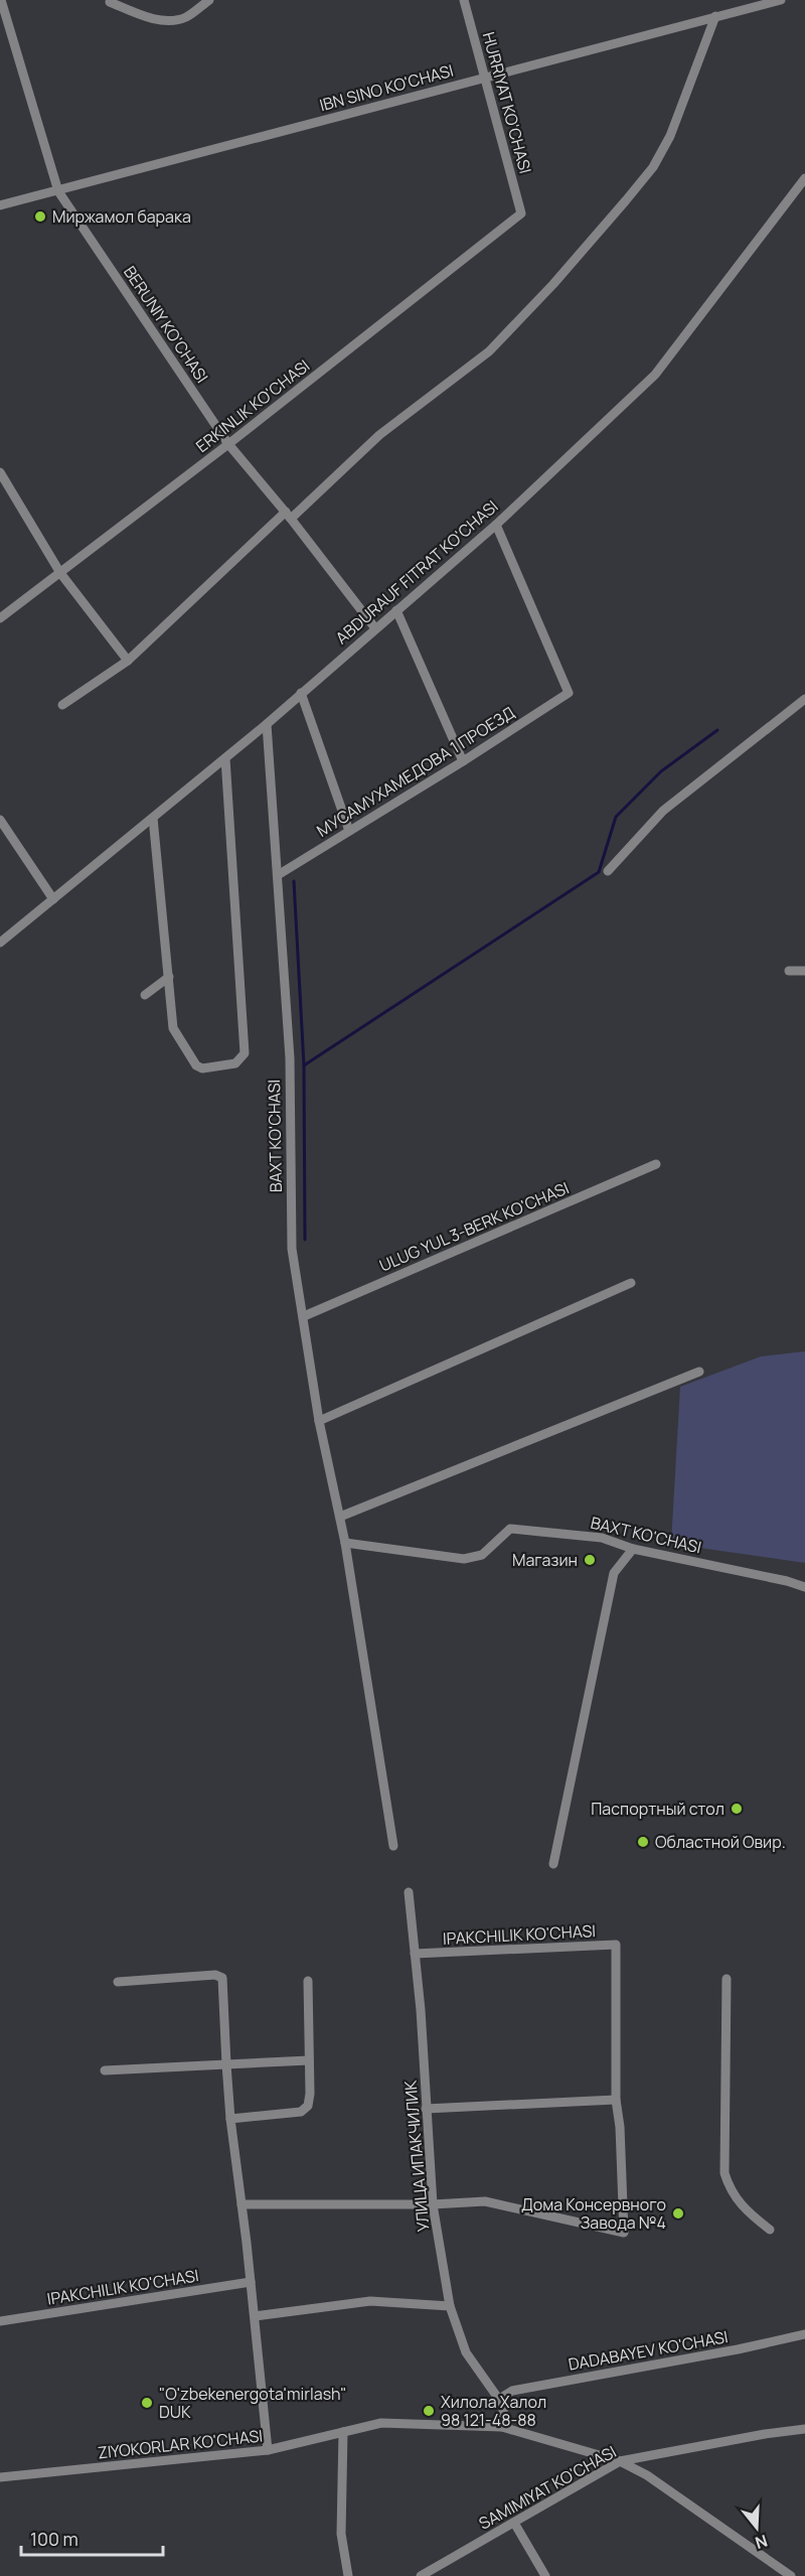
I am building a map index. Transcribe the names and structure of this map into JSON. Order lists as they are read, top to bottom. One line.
{"streets":{"street":["IBN SINO KO'CHASI","HURRIYAT KO'CHASI","BERUNIY KO'CHASI","ERKINLIK KO'CHASI","ABDURAUF FITRAT KO'CHASI","МУСАМУХАМЕДОВА 1 ПРОЕЗД","BAXT KO'CHASI","ULUG YUL 3-BERK KO'CHASI","IPAKCHILIK KO'CHASI","УЛИЦА ИПАКЧИЛИК","DADABAYEV KO'CHASI","ZIYOKORLAR KO'CHASI","SAMIMIYAT KO'CHASI"]},"crossings":[["IBN SINO KO'CHASI","HURRIYAT KO'CHASI"],["IBN SINO KO'CHASI","BERUNIY KO'CHASI"],["HURRIYAT KO'CHASI","ERKINLIK KO'CHASI"],["BERUNIY KO'CHASI","ERKINLIK KO'CHASI"],["BERUNIY KO'CHASI","ABDURAUF FITRAT KO'CHASI"],["ABDURAUF FITRAT KO'CHASI","МУСАМУХАМЕДОВА 1 ПРОЕЗД"],["ABDURAUF FITRAT KO'CHASI","BAXT KO'CHASI"],["МУСАМУХАМЕДОВА 1 ПРОЕЗД","BAXT KO'CHASI"],["BAXT KO'CHASI","ULUG YUL 3-BERK KO'CHASI"],["IPAKCHILIK KO'CHASI","УЛИЦА ИПАКЧИЛИК"],["УЛИЦА ИПАКЧИЛИК","DADABAYEV KO'CHASI"],["ZIYOKORLAR KO'CHASI","SAMIMIYAT KO'CHASI"]],"places":["Миржамол барака","Магазин","Паспортный стол","Областной Овир.","Дома Консервного Завода №4","\"O'zbekenergota'mirlash\" DUK","Хилола Халол 98 121-48-88"],"scale_bar":"100 m","north":"bottom"}
